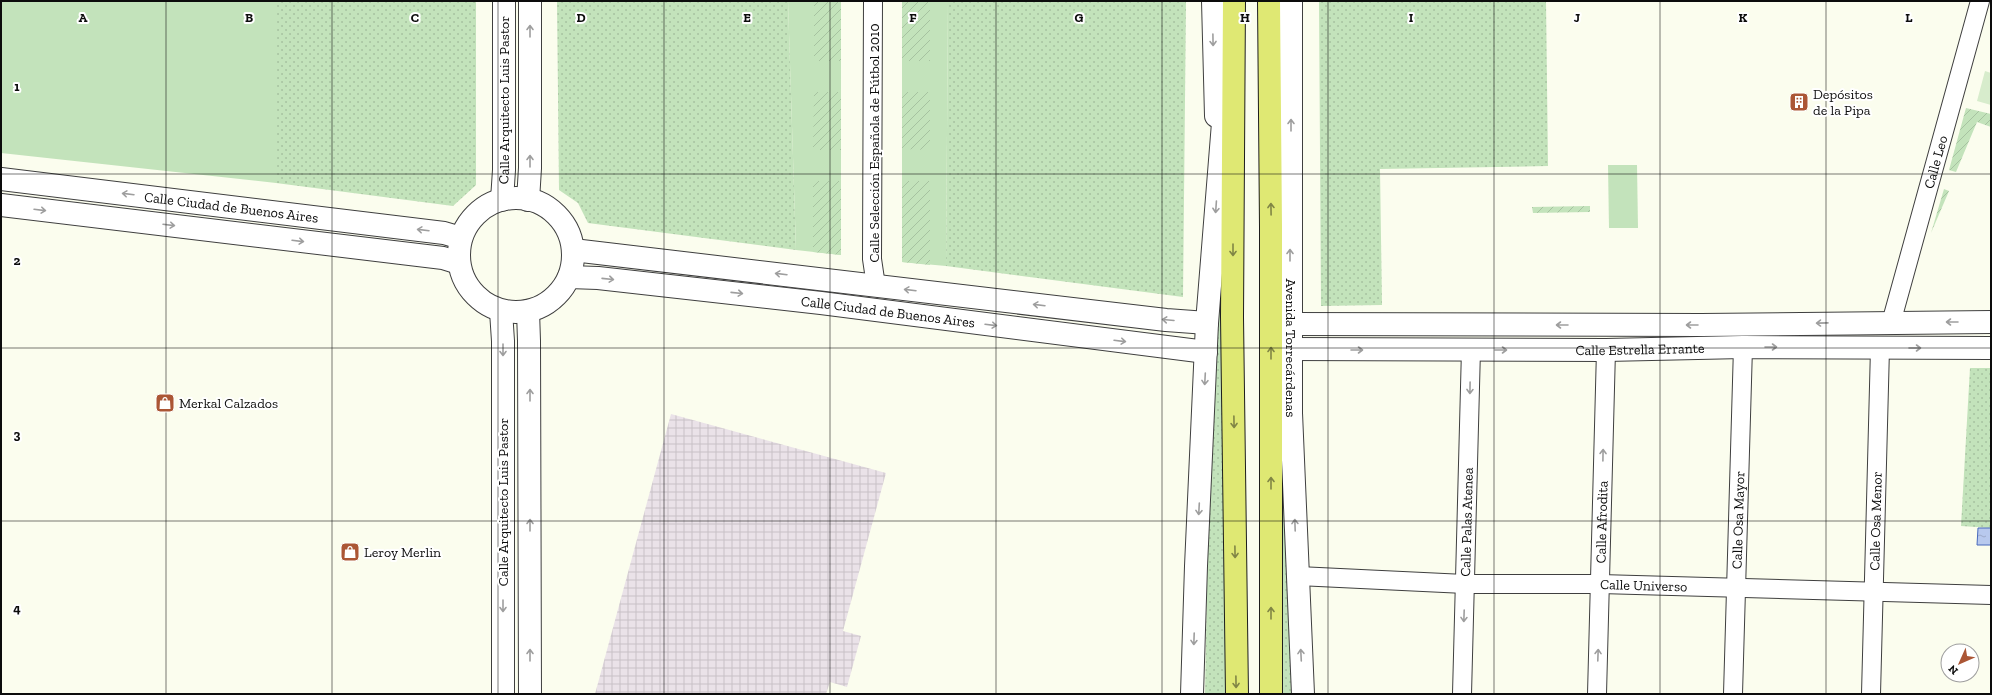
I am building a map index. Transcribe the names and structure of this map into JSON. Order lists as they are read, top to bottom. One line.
{"streets":{"main road":["Avenida Torrecárdenas"],"street":["Calle Arquitecto Luis Pastor","Calle Selección Española de Fútbol 2010","Calle Leo","Calle Ciudad de Buenos Aires","Calle Estrella Errante","Calle Osa Mayor","Calle Osa Menor","Calle Palas Atenea","Calle Afrodita","Calle Universo"]},"crossings":[["Calle Arquitecto Luis Pastor","Calle Ciudad de Buenos Aires"],["Calle Selección Española de Fútbol 2010","Calle Ciudad de Buenos Aires"],["Calle Leo","Calle Estrella Errante"],["Avenida Torrecárdenas","Calle Estrella Errante"],["Avenida Torrecárdenas","Calle Universo"],["Calle Estrella Errante","Calle Osa Mayor"],["Calle Estrella Errante","Calle Osa Menor"],["Calle Estrella Errante","Calle Palas Atenea"],["Calle Estrella Errante","Calle Afrodita"],["Calle Osa Mayor","Calle Universo"],["Calle Osa Menor","Calle Universo"],["Calle Palas Atenea","Calle Universo"],["Calle Afrodita","Calle Universo"]],"one_way":["Calle Palas Atenea","Calle Afrodita"],"places":{"building":["Depósitos de la Pipa"],"shop":["Merkal Calzados","Leroy Merlin"]},"north":"bottom left","grid":{"columns":["A","B","C","D","E","F","G","H","I","J","K","L"],"rows":["1","2","3","4"]}}
